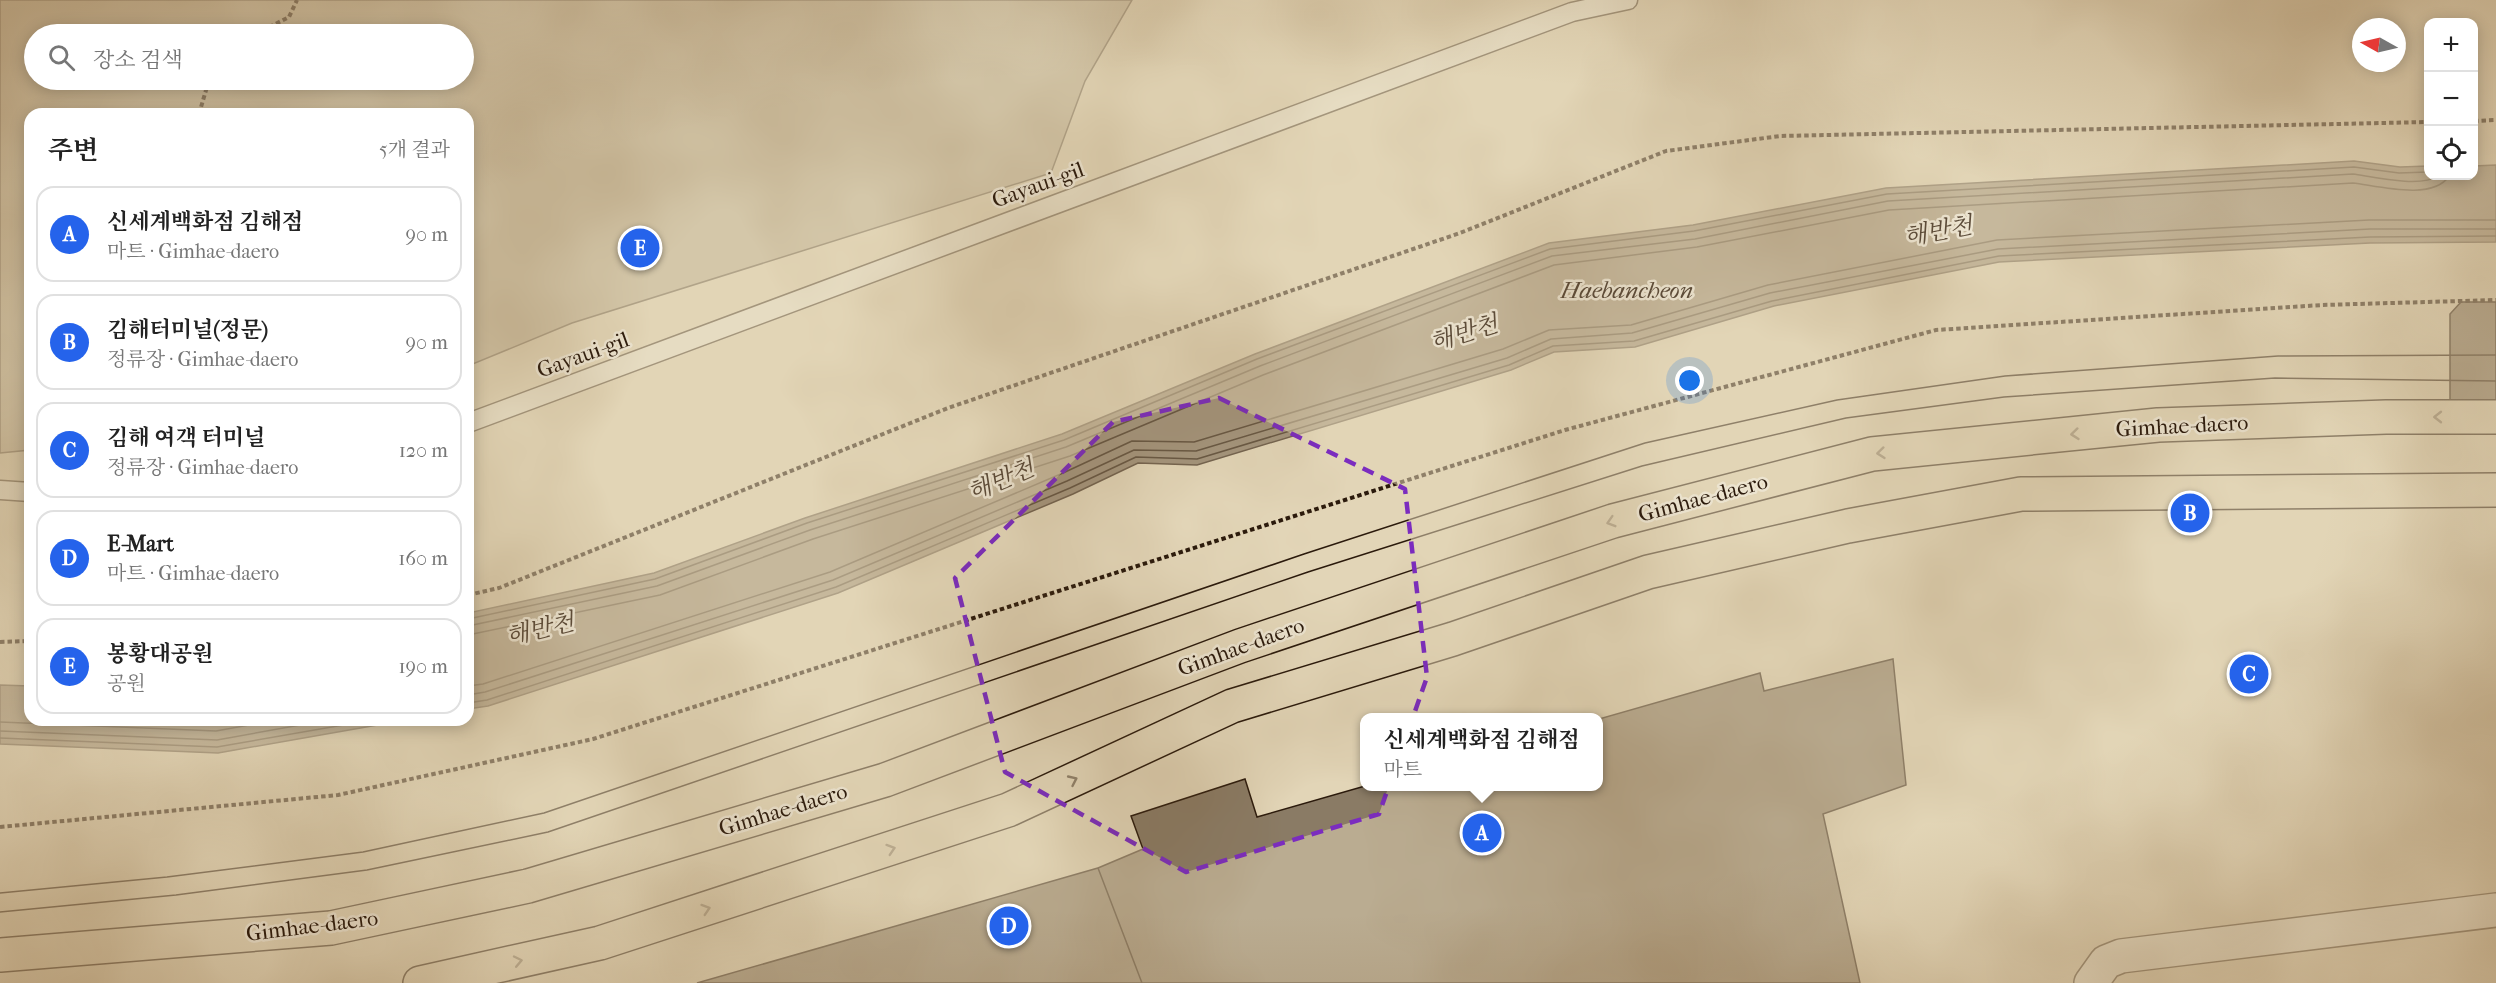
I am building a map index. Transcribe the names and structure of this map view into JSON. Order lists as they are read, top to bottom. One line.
{"streets":{"main road":["Gimhae-daero"],"lane":["Gayaui-gil"]},"water":["해반천","Haebancheon"],"north":"left","page":{"map_buttons":["+","−"],"search":"장소 검색","heading":["주변","5개 결과"],"list":[{"mark":"A","name":"신세계백화점 김해점","note":"마트 · Gimhae-daero","value":"90 m"},{"mark":"B","name":"김해터미널(정문)","note":"정류장 · Gimhae-daero","value":"90 m"},{"mark":"C","name":"김해 여객 터미널","note":"정류장 · Gimhae-daero","value":"120 m"},{"mark":"D","name":"E-Mart","note":"마트 · Gimhae-daero","value":"160 m"},{"mark":"E","name":"봉황대공원","note":"공원","value":"190 m"}],"pins":["E","B","C","A","D"],"popup":["신세계백화점 김해점","마트"]}}
